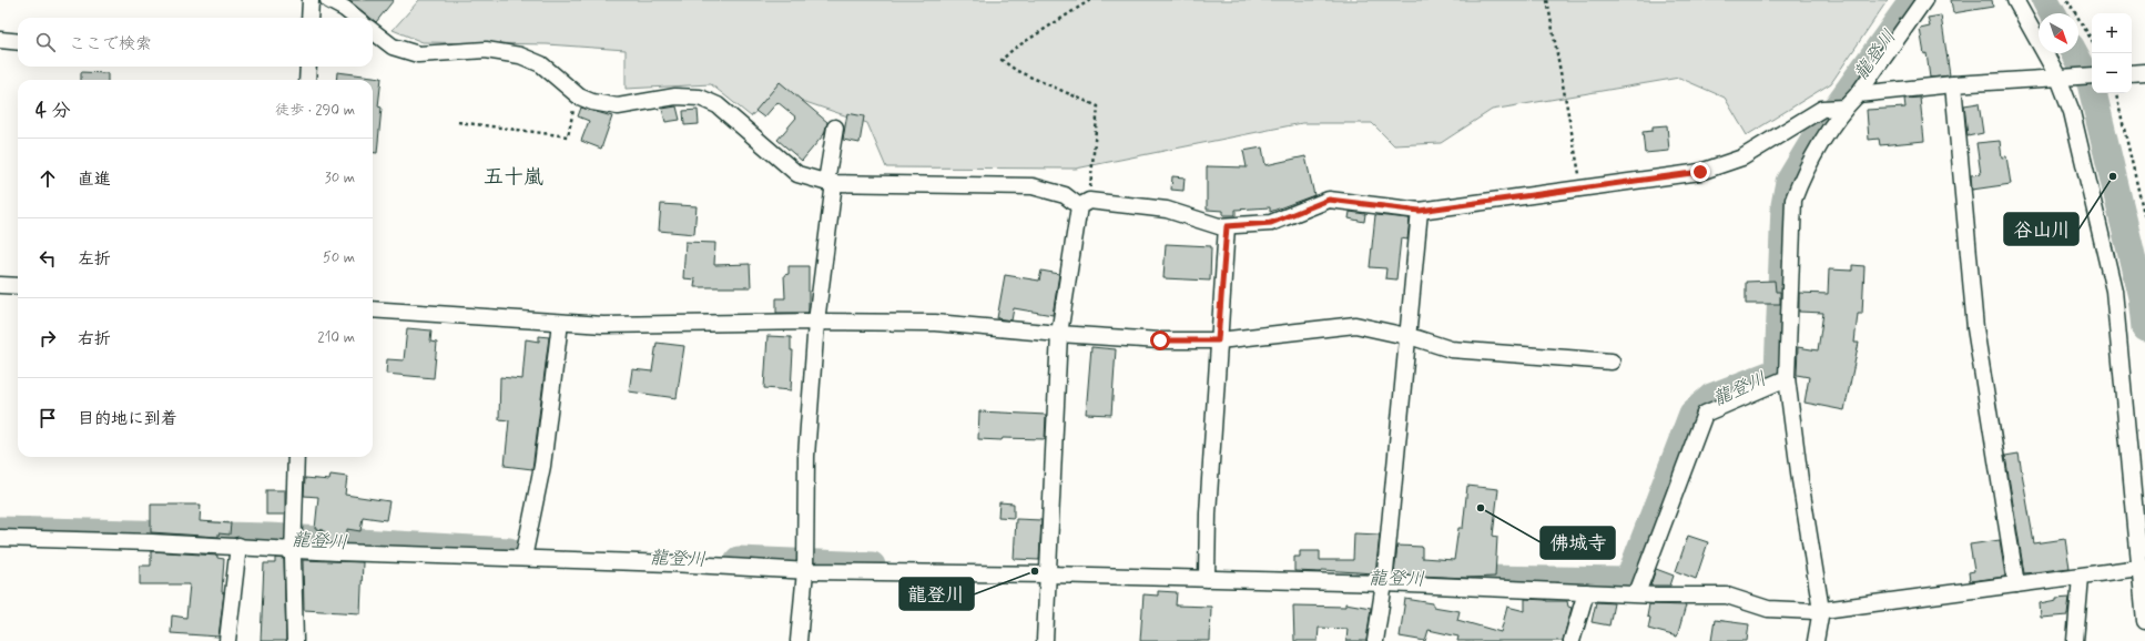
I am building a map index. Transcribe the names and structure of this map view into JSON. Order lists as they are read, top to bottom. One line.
{"districts":["五十嵐"],"water":["龍登川"],"places":["谷山川","佛城寺","龍登川"],"north":"bottom right","page":{"map_buttons":["+","−"],"search":"ここで検索","heading":["4 分","徒歩 · 290 m"],"list":[["直進","30 m"],["左折","50 m"],["右折","210 m"],"目的地に到着"]}}
